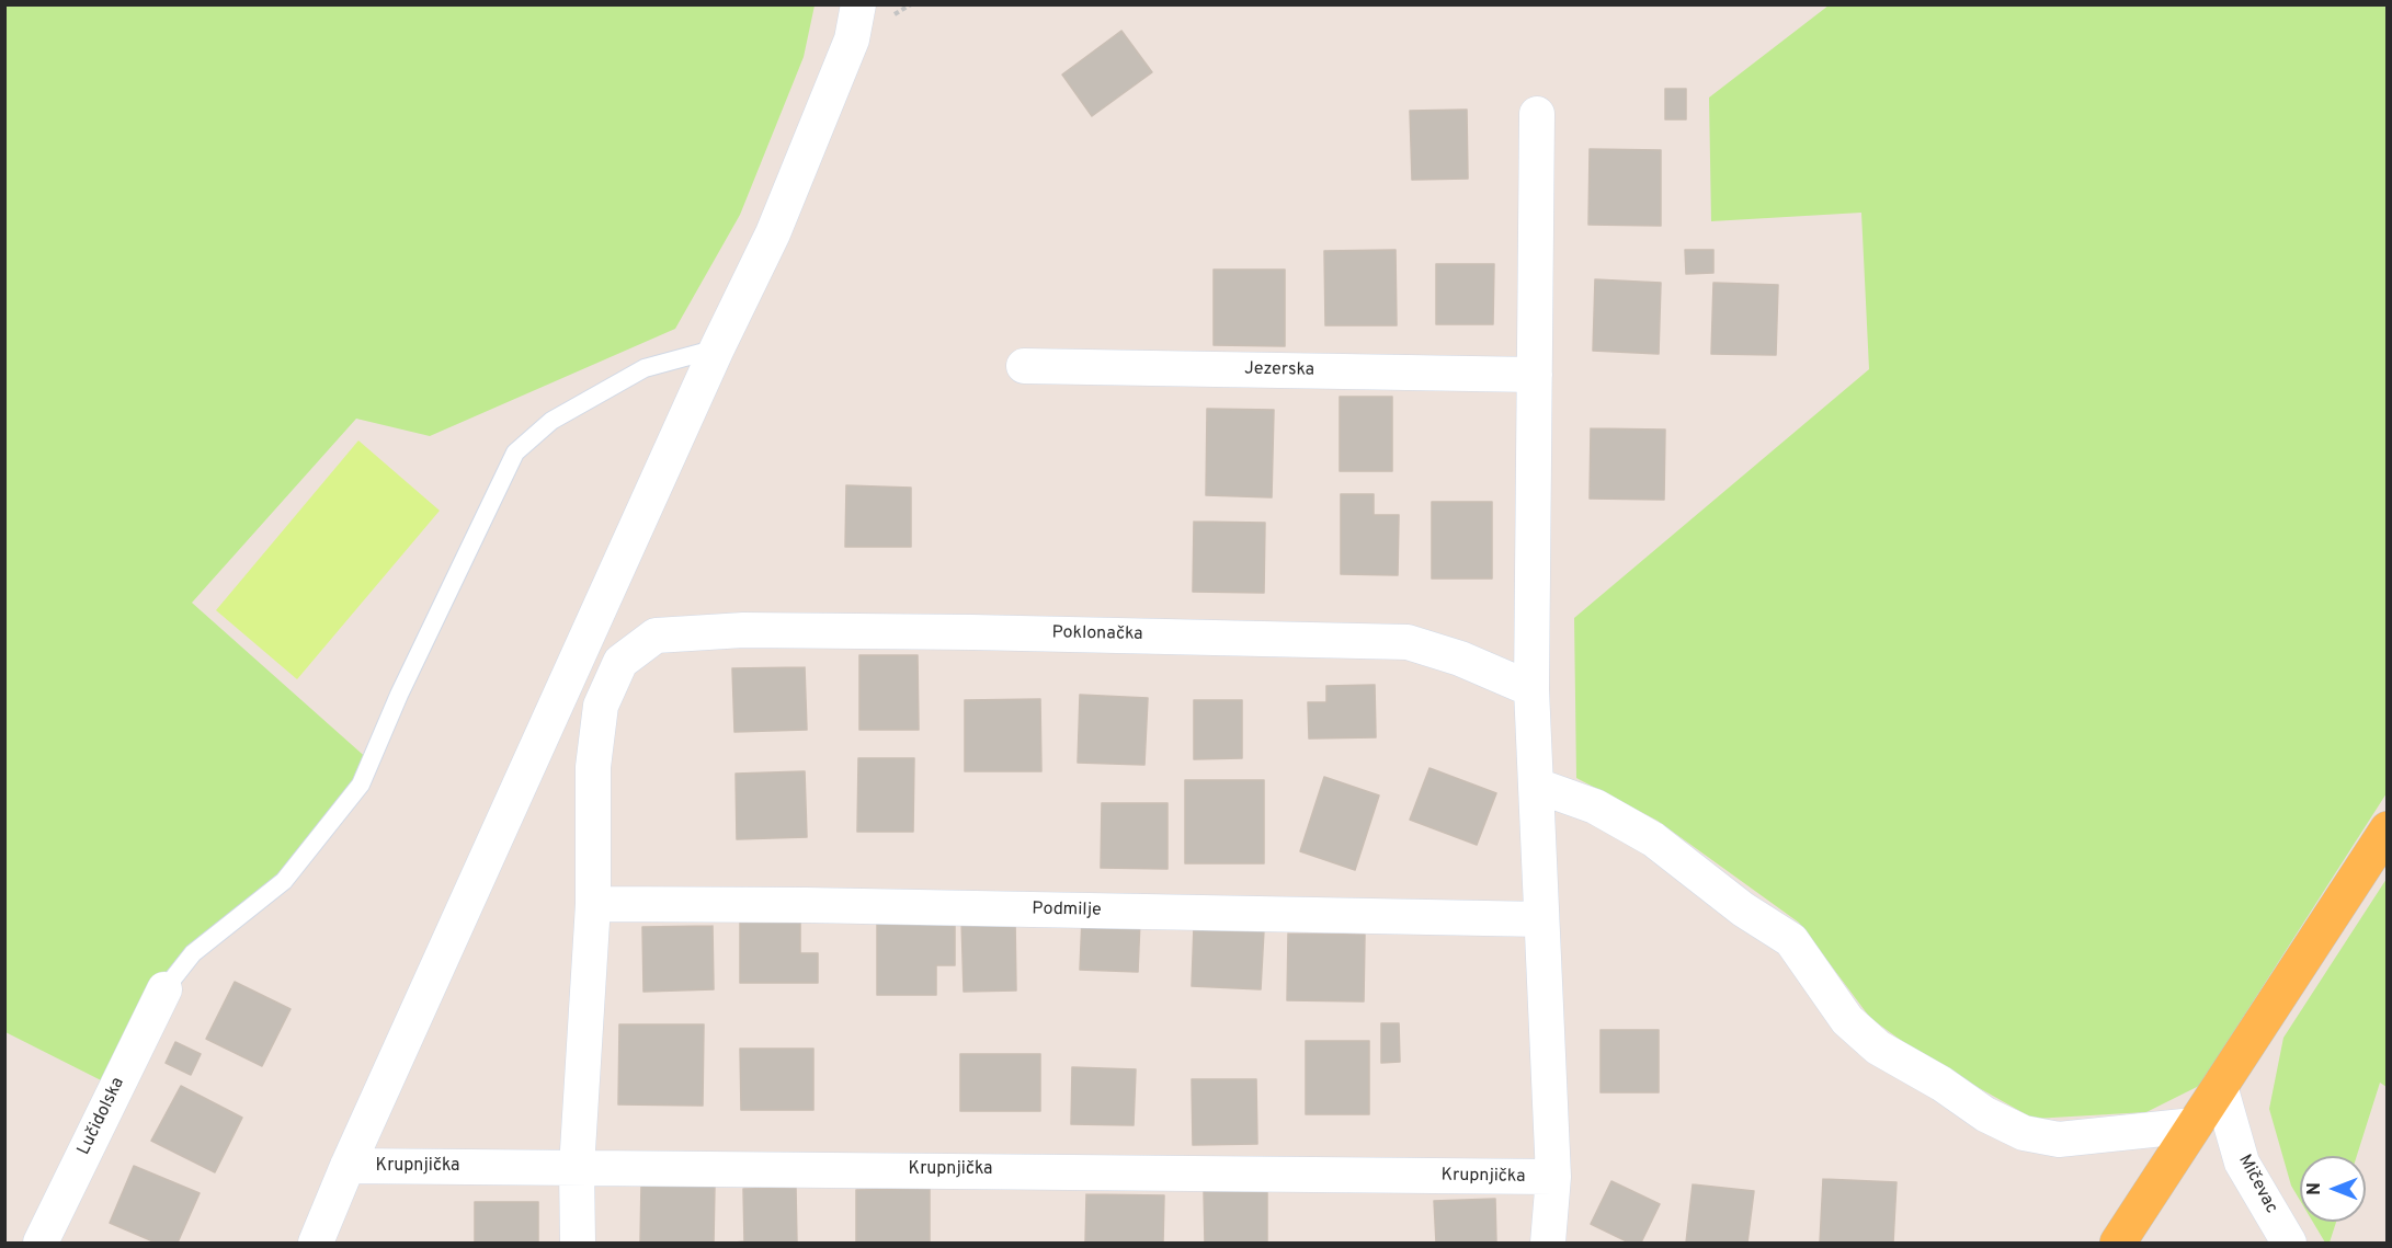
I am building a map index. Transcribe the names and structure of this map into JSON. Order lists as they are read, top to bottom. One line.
{"streets":{"street":["Jezerska","Poklonačka","Podmilje","Lučidolska","Krupnjička","Mičevac"]},"crossings":[["Poklonačka","Podmilje"]],"north":"left"}
